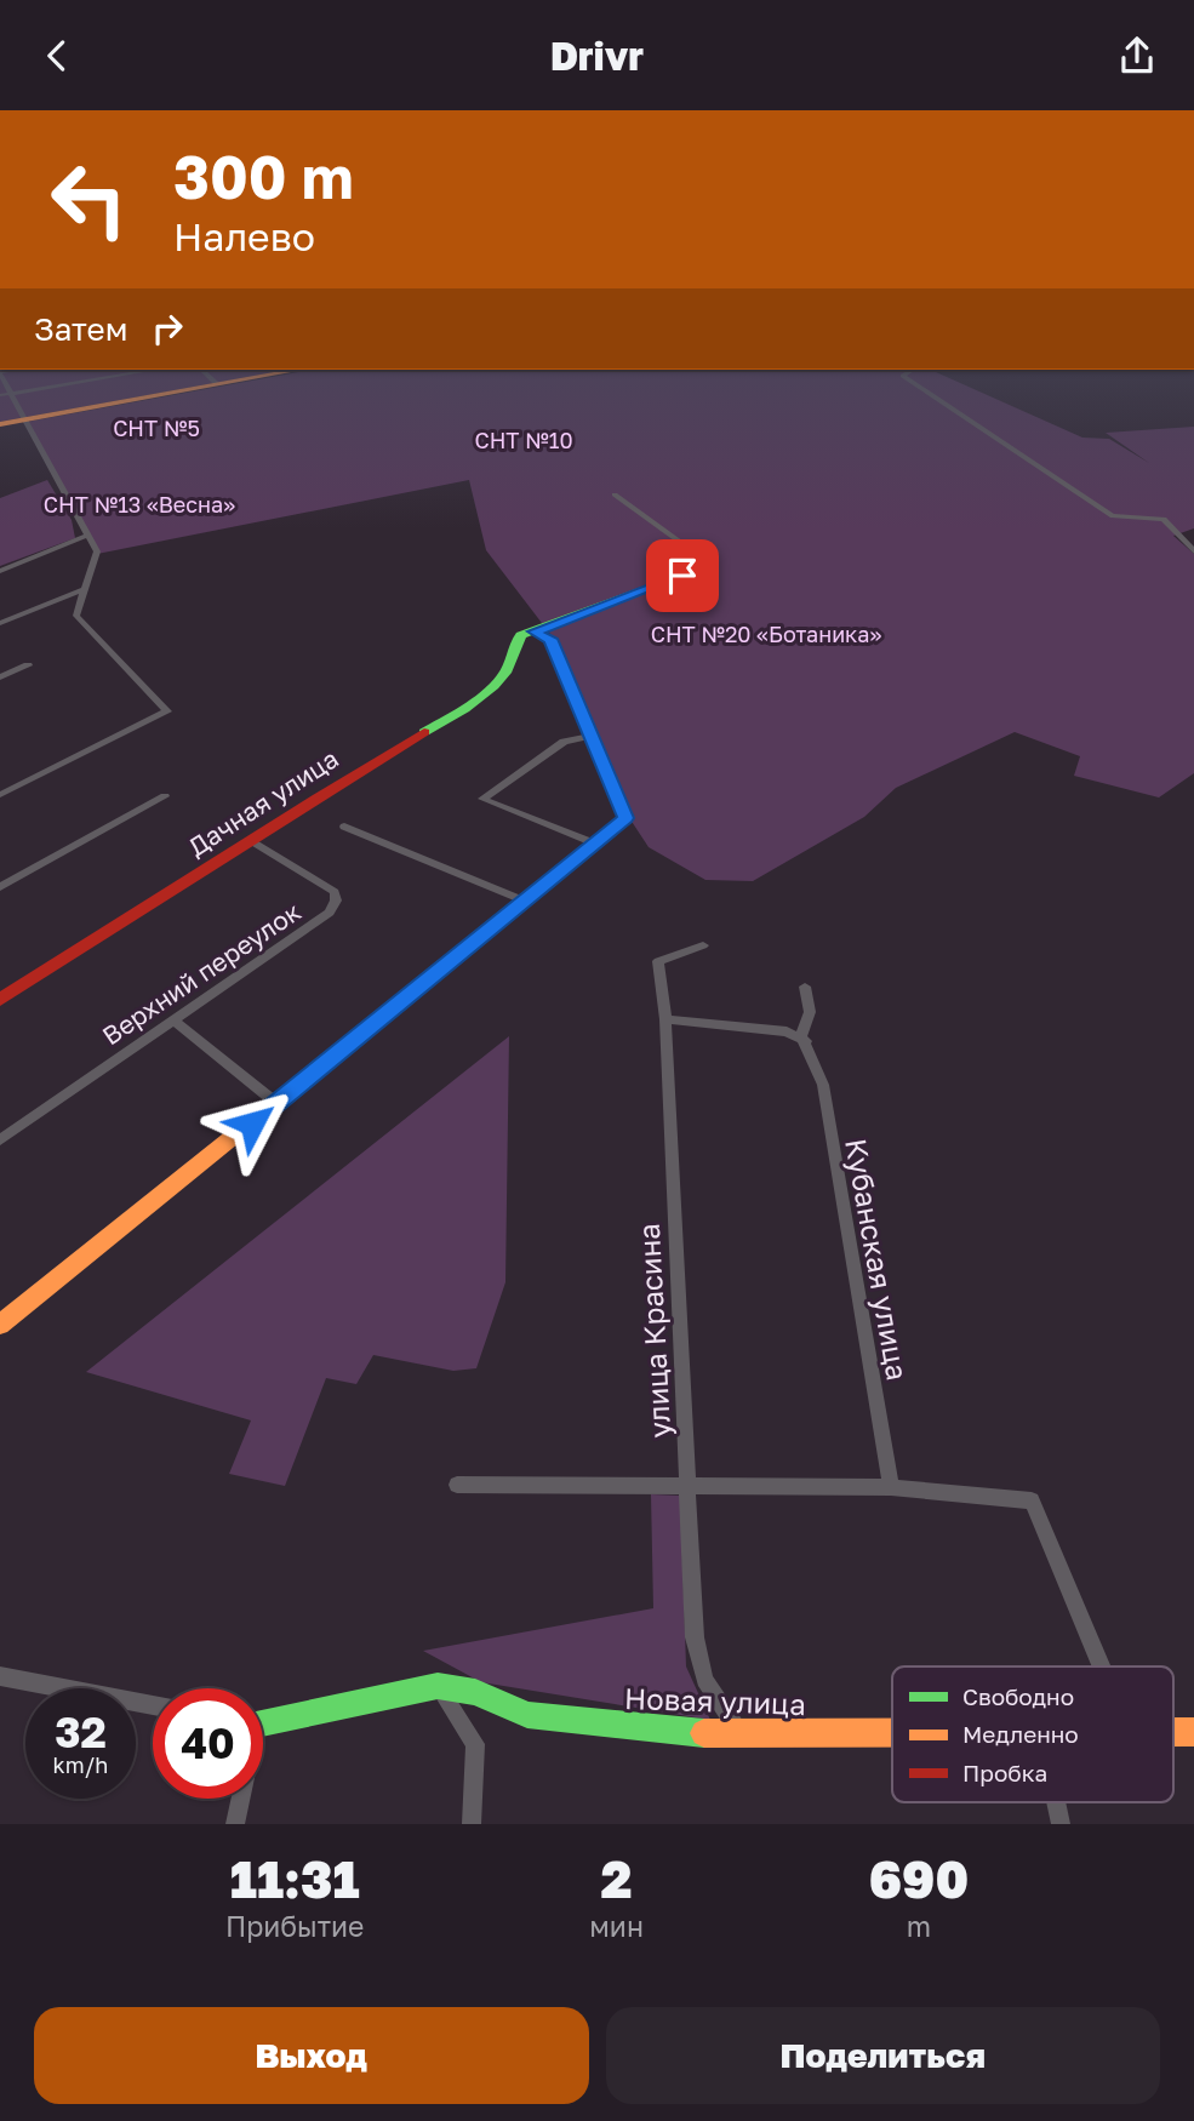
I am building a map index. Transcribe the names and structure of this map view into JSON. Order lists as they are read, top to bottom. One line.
{"streets":{"street":["Дачная улица","Верхний переулок","Кубанская улица","улица Красина","Новая улица"]},"crossings":[["Дачная улица","Верхний переулок"],["улица Красина","Новая улица"]],"parks":["СНТ №5","СНТ №10","СНТ №13 «Весна»","СНТ №20 «Ботаника»"],"legend":["Свободно","Медленно","Пробка"],"page":{"header":"Drivr","turn":["300 m","Налево"],"then":"Затем","speed":"32 km/h","limit":"40","eta":["11:31","Прибытие","2","мин","690","m"],"buttons":["Выход","Поделиться"]}}
